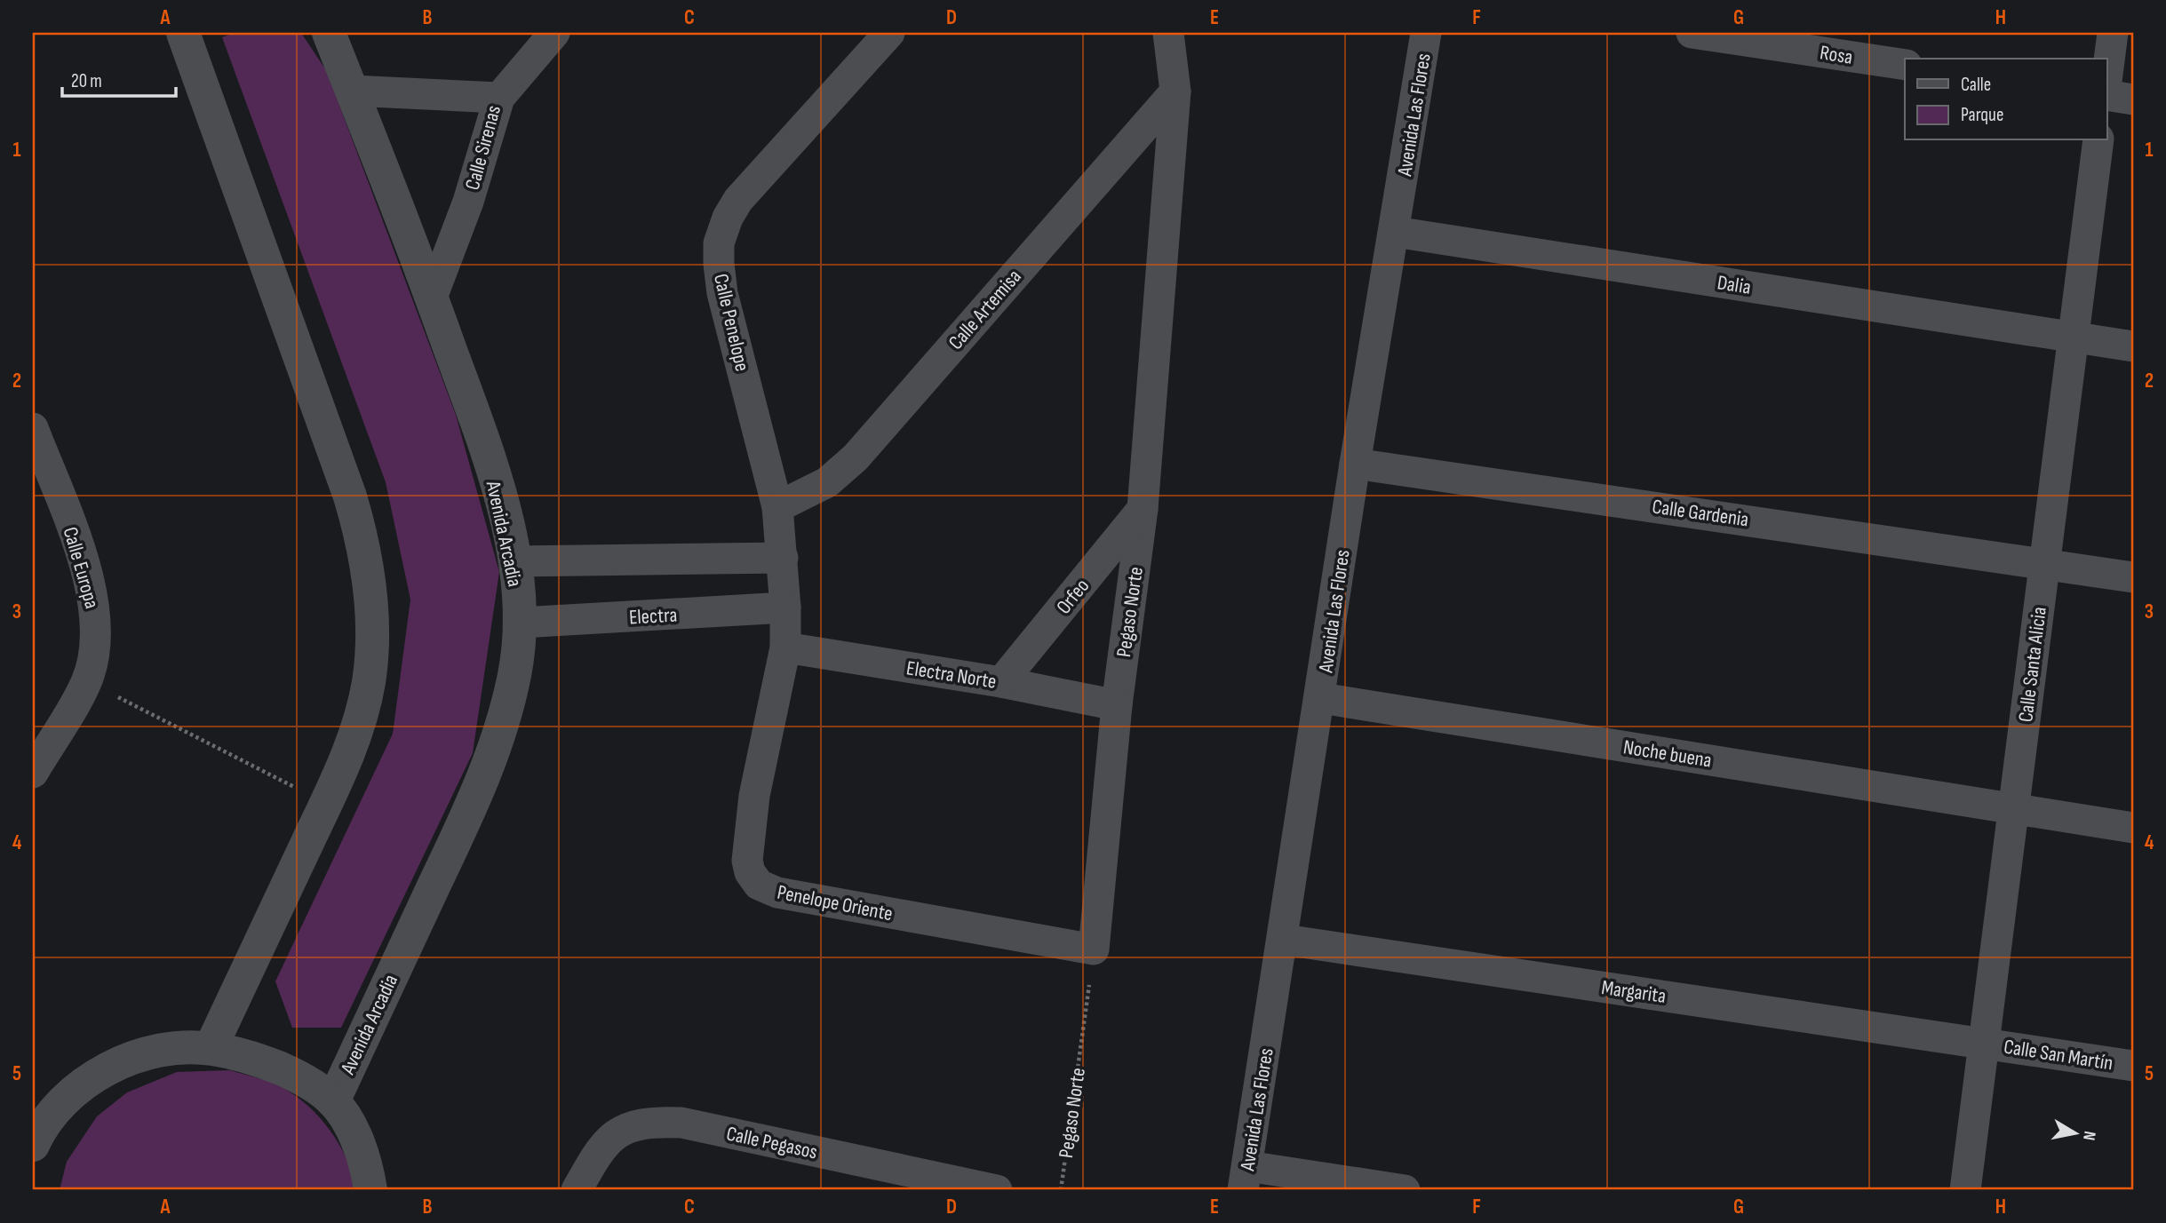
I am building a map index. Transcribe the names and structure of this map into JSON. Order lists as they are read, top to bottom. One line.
{"streets":{"street":["Rosa","Avenida Las Flores","Calle Sirenas","Dalia","Calle Artemisa","Calle Penelope","Calle Gardenia","Avenida Arcadia","Calle Europa","Orfeo","Pegaso Norte","Electra","Calle Santa Alicia","Electra Norte","Noche buena","Penelope Oriente","Margarita","Calle San Martín","Calle Pegasos"]},"crossings":[["Avenida Las Flores","Dalia"],["Avenida Las Flores","Calle Gardenia"],["Avenida Las Flores","Noche buena"],["Avenida Las Flores","Margarita"],["Calle Sirenas","Avenida Arcadia"],["Dalia","Calle Santa Alicia"],["Calle Artemisa","Calle Penelope"],["Calle Artemisa","Pegaso Norte"],["Calle Penelope","Penelope Oriente"],["Calle Gardenia","Calle Santa Alicia"],["Avenida Arcadia","Electra"],["Orfeo","Pegaso Norte"],["Orfeo","Electra Norte"],["Pegaso Norte","Electra Norte"],["Pegaso Norte","Penelope Oriente"],["Electra","Penelope Oriente"],["Calle Santa Alicia","Noche buena"],["Calle Santa Alicia","Margarita"],["Calle Santa Alicia","Calle San Martín"],["Electra Norte","Penelope Oriente"],["Margarita","Calle San Martín"]],"legend":["Calle","Parque"],"scale_bar":"20 m","north":"right","grid":{"columns":["A","B","C","D","E","F","G","H"],"rows":["1","2","3","4","5"]}}
